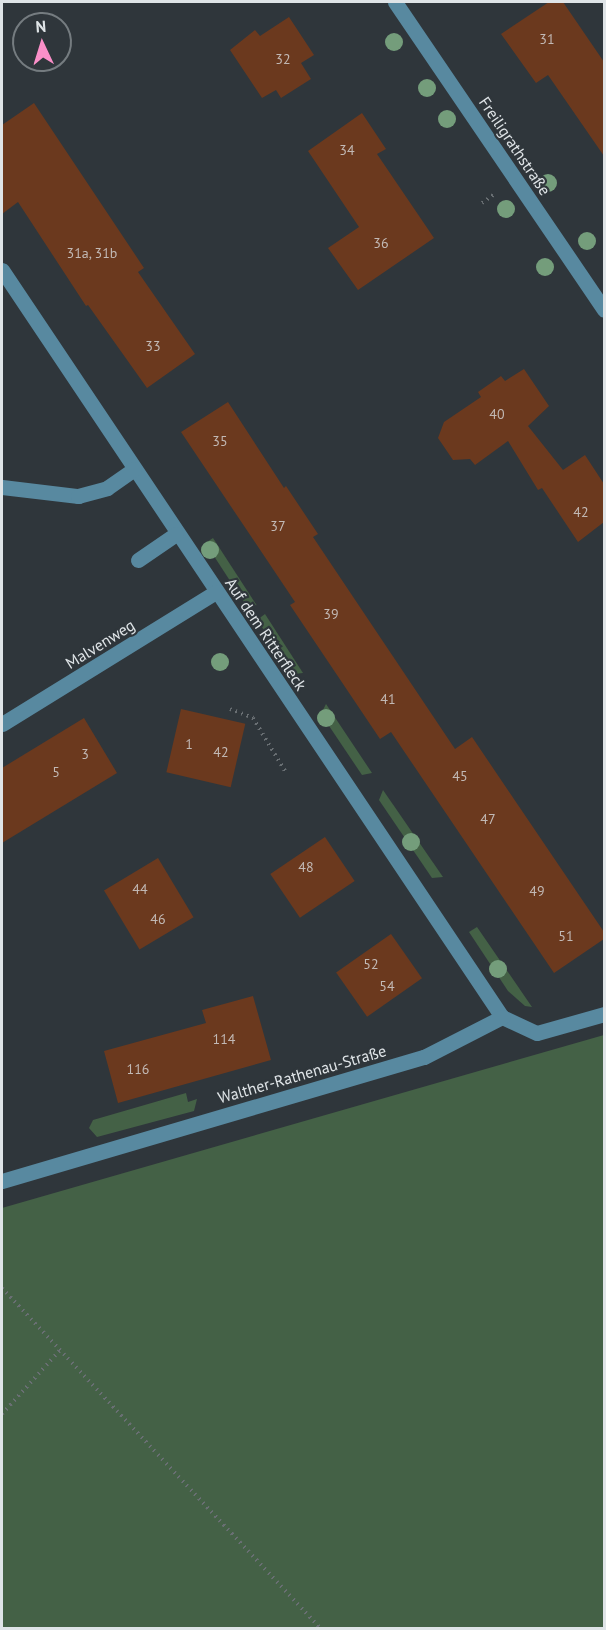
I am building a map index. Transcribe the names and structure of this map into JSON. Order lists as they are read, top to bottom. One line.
{"streets":{"street":["Freiligrathstraße","Auf dem Ritterfleck","Malvenweg","Walther-Rathenau-Straße"]},"crossings":[["Auf dem Ritterfleck","Malvenweg"],["Auf dem Ritterfleck","Walther-Rathenau-Straße"]],"house_numbers":["31","32","34","36","31a, 31b","33","40","35","42","37","39","41","1","42","3","5","45","47","48","44","49","46","51","52","54","114","116"],"north":"top"}
